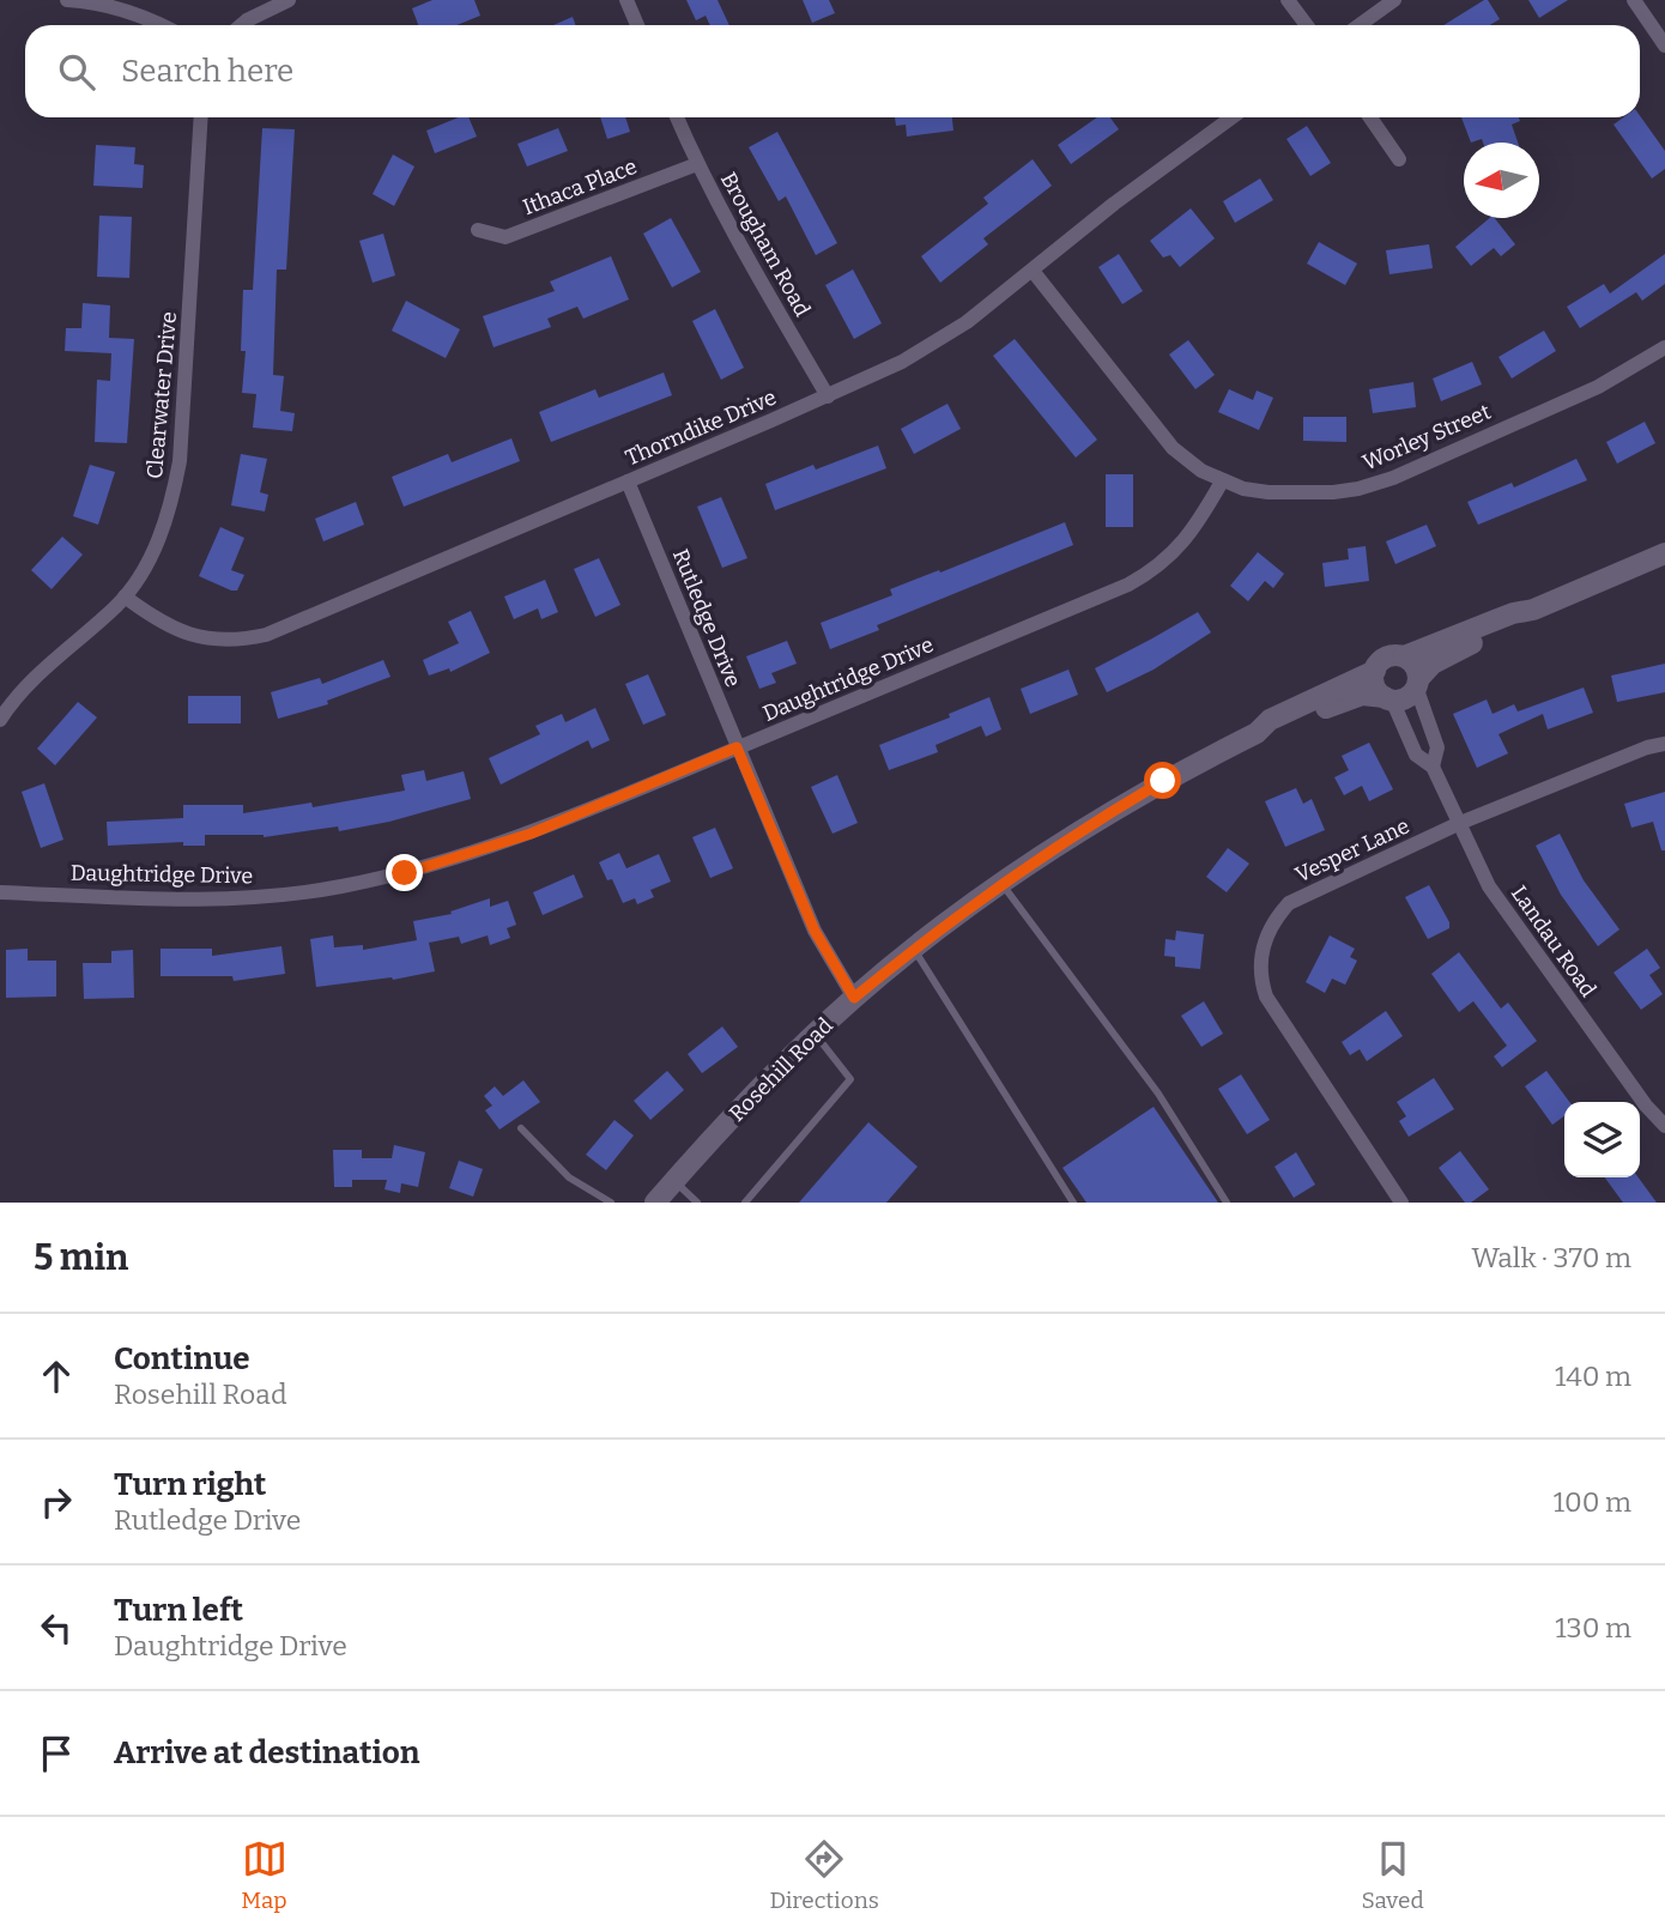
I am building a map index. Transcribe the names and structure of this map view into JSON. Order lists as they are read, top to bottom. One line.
{"streets":{"main road":["Rosehill Road"],"street":["Ithaca Place","Brougham Road","Clearwater Drive","Thorndike Drive","Worley Street","Rutledge Drive","Daughtridge Drive","Vesper Lane","Landau Road"]},"crossings":[["Ithaca Place","Brougham Road"],["Brougham Road","Thorndike Drive"],["Clearwater Drive","Thorndike Drive"],["Thorndike Drive","Worley Street"],["Thorndike Drive","Rutledge Drive"],["Worley Street","Daughtridge Drive"],["Rutledge Drive","Daughtridge Drive"],["Rutledge Drive","Rosehill Road"],["Vesper Lane","Landau Road"],["Landau Road","Rosehill Road"]],"north":"left","page":{"search":"Search here","heading":["5 min","Walk · 370 m"],"list":[["Continue","Rosehill Road","140 m"],["Turn right","Rutledge Drive","100 m"],["Turn left","Daughtridge Drive","130 m"],"Arrive at destination"],"nav":["Map","Directions","Saved"]}}
